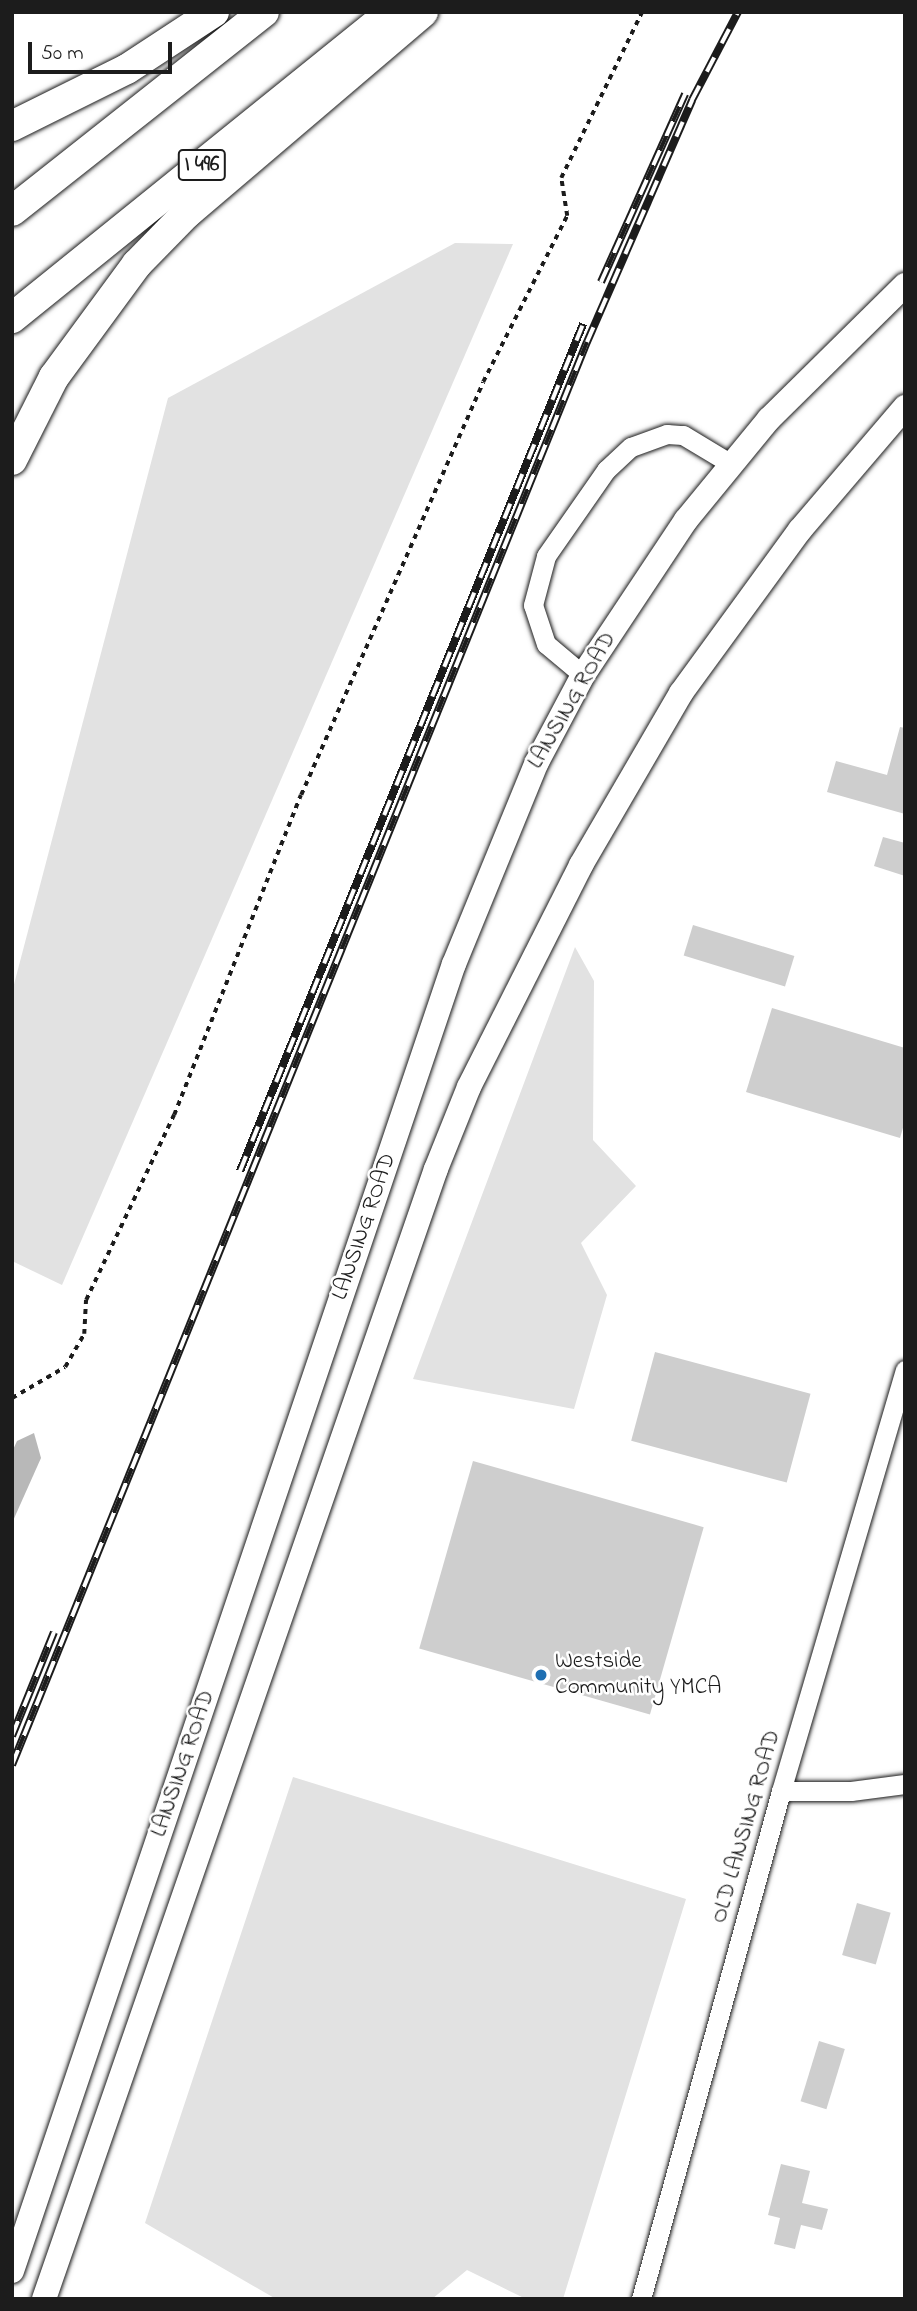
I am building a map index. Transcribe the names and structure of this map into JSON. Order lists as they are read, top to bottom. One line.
{"streets":{"highway":["I 496"],"main road":["LANSING ROAD"],"street":["OLD LANSING ROAD"]},"places":["Westside Community YMCA"],"scale_bar":"50 m"}
